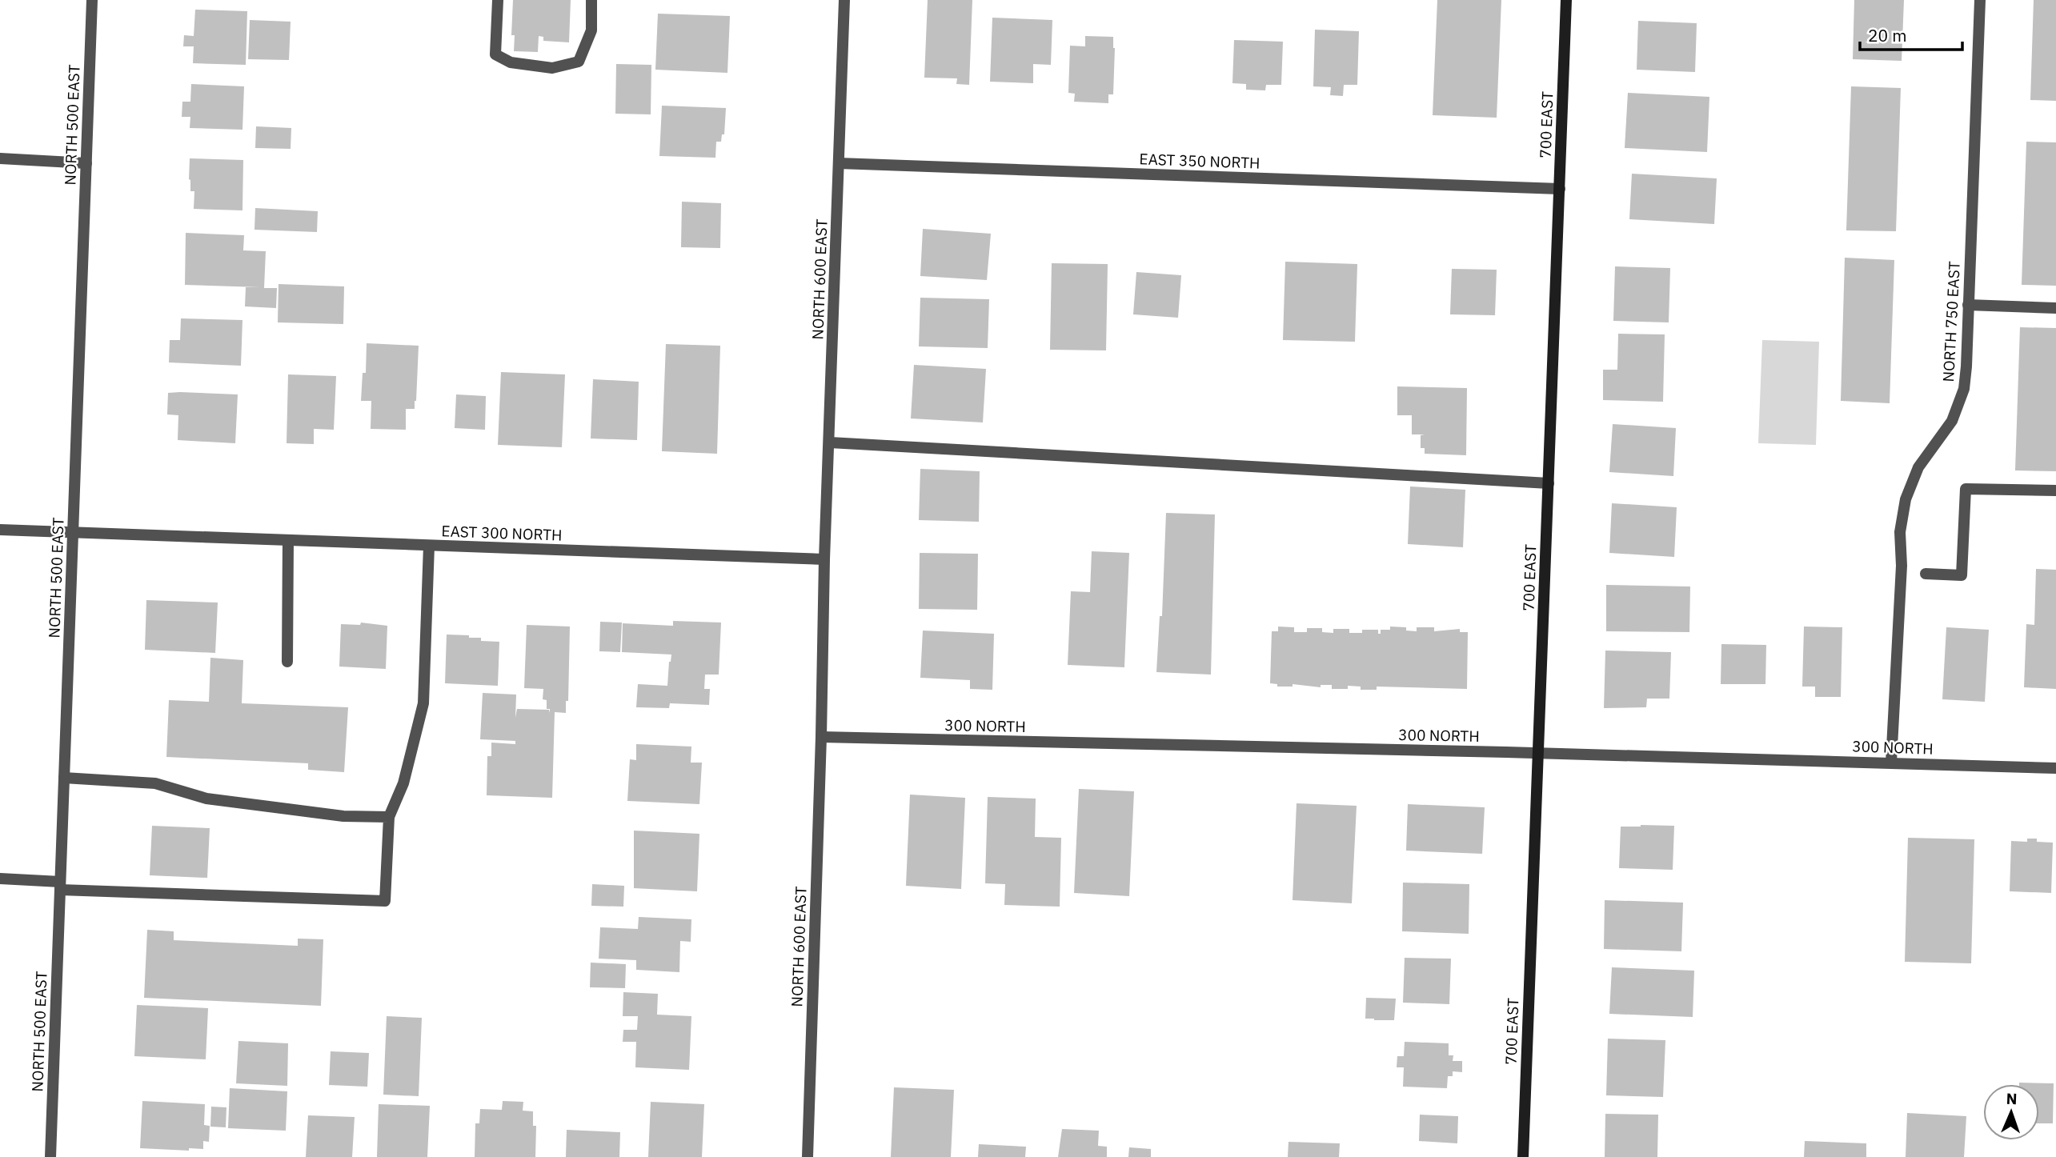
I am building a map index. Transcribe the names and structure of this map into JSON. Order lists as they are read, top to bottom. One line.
{"streets":{"street":["NORTH 500 EAST","700 EAST","EAST 350 NORTH","NORTH 600 EAST","NORTH 750 EAST","EAST 300 NORTH","300 NORTH"]},"crossings":[["NORTH 500 EAST","EAST 300 NORTH"],["700 EAST","EAST 350 NORTH"],["700 EAST","300 NORTH"],["EAST 350 NORTH","NORTH 600 EAST"],["NORTH 600 EAST","EAST 300 NORTH"],["NORTH 600 EAST","300 NORTH"],["NORTH 750 EAST","300 NORTH"]],"scale_bar":"20 m","north":"top"}
